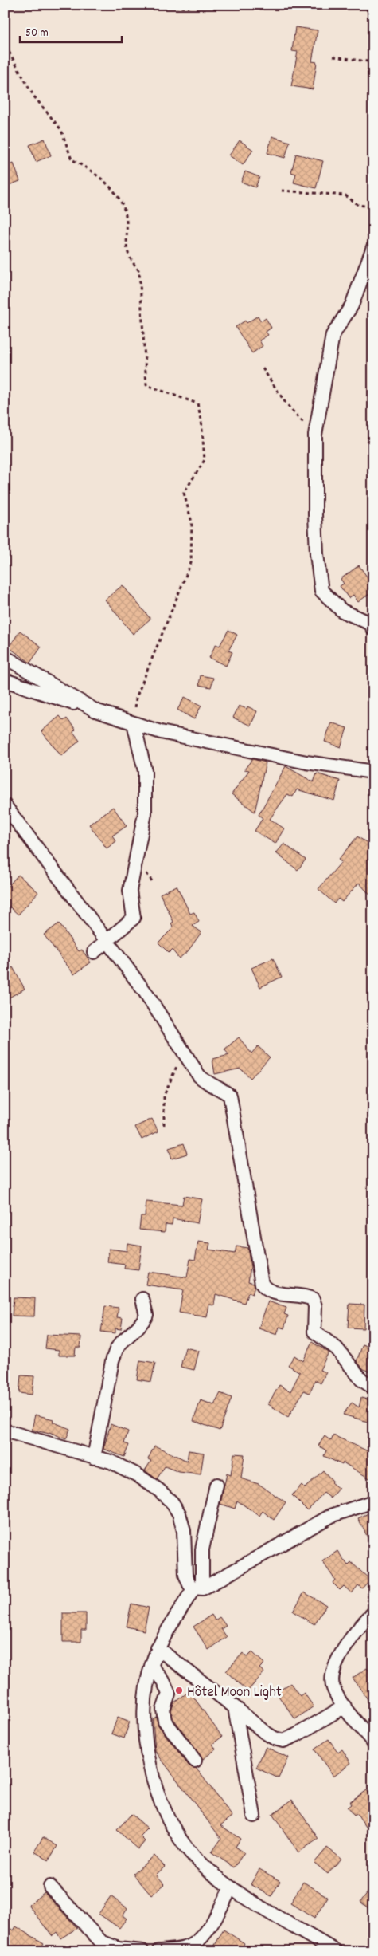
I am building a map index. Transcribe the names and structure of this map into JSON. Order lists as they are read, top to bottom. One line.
{"places":["Hôtel Moon Light"],"scale_bar":"50 m"}
